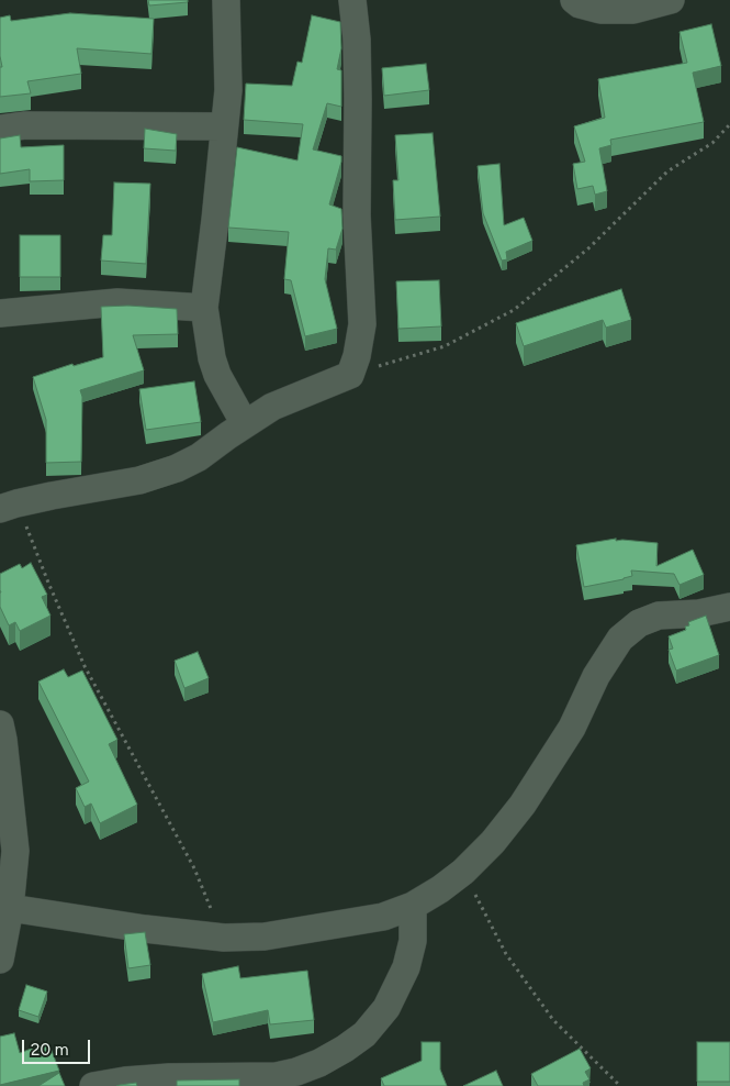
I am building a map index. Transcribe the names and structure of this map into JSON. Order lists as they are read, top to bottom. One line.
{"scale_bar":"20 m"}
